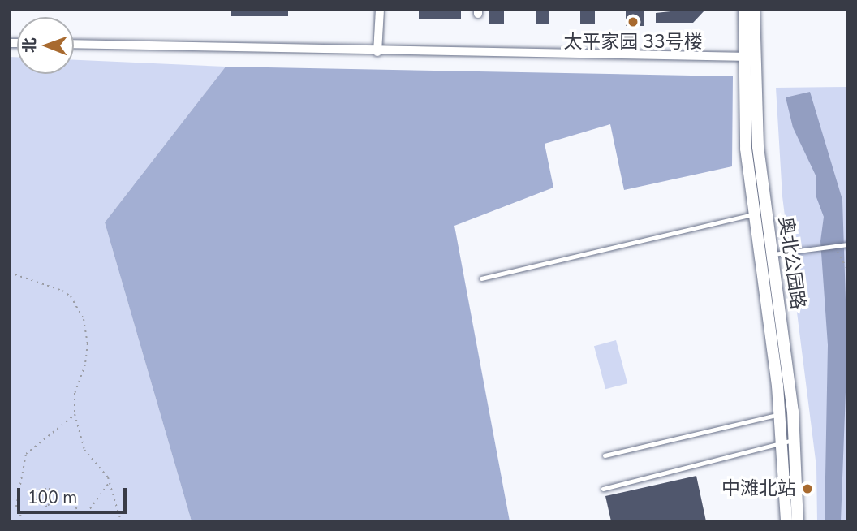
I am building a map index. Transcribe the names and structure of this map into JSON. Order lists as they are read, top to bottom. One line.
{"streets":{"main road":["奥北公园路"]},"places":["太平家园 33号楼","中滩北站"],"scale_bar":"100 m","north":"left"}
